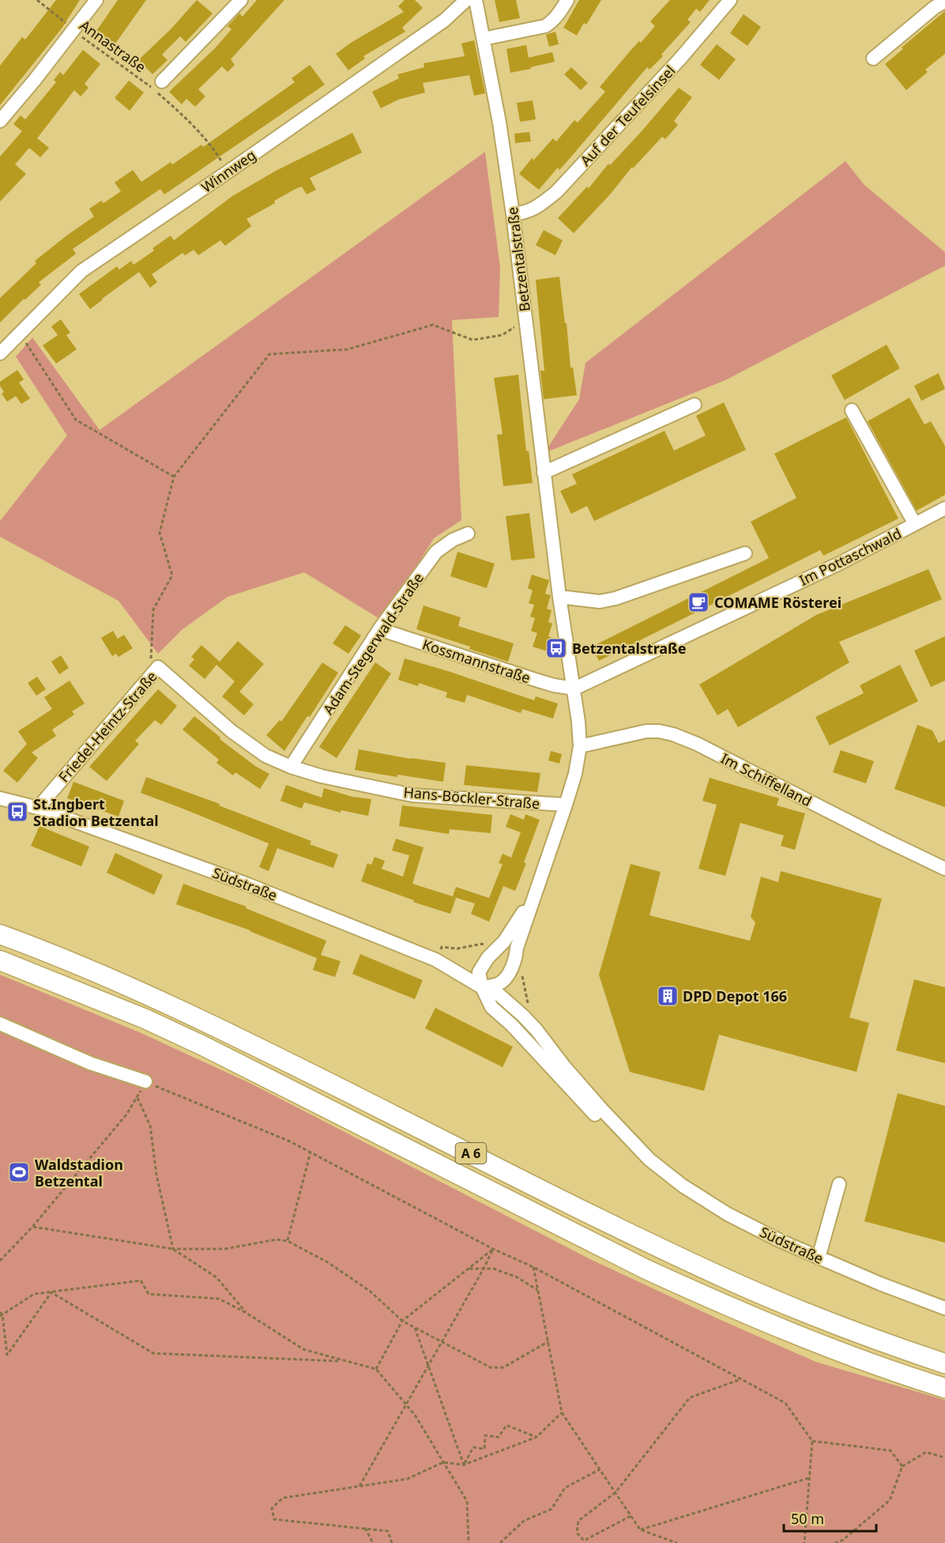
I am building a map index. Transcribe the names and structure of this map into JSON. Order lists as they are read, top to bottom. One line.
{"streets":{"highway":["A 6"],"street":["Auf der Teufelsinsel","Winnweg","Betzentalstraße","Im Pottaschwald","Adam-Stegerwald-Straße","Kossmannstraße","Friedel-Heintz-Straße","Im Schiffelland","Hans-Böckler-Straße","Südstraße"],"path":["Annastraße"]},"crossings":[["Annastraße","Winnweg"],["Auf der Teufelsinsel","Betzentalstraße"],["Betzentalstraße","Im Pottaschwald"],["Betzentalstraße","Kossmannstraße"],["Betzentalstraße","Im Schiffelland"],["Betzentalstraße","Hans-Böckler-Straße"],["Im Pottaschwald","Kossmannstraße"],["Adam-Stegerwald-Straße","Kossmannstraße"],["Adam-Stegerwald-Straße","Hans-Böckler-Straße"],["Friedel-Heintz-Straße","Hans-Böckler-Straße"],["Friedel-Heintz-Straße","Südstraße"]],"places":{"cafe":["COMAME Rösterei"],"bus stop":["Betzentalstraße","St.Ingbert Stadion Betzental"],"building":["DPD Depot 166"],"sports":["Waldstadion Betzental"]},"scale_bar":"50 m"}
